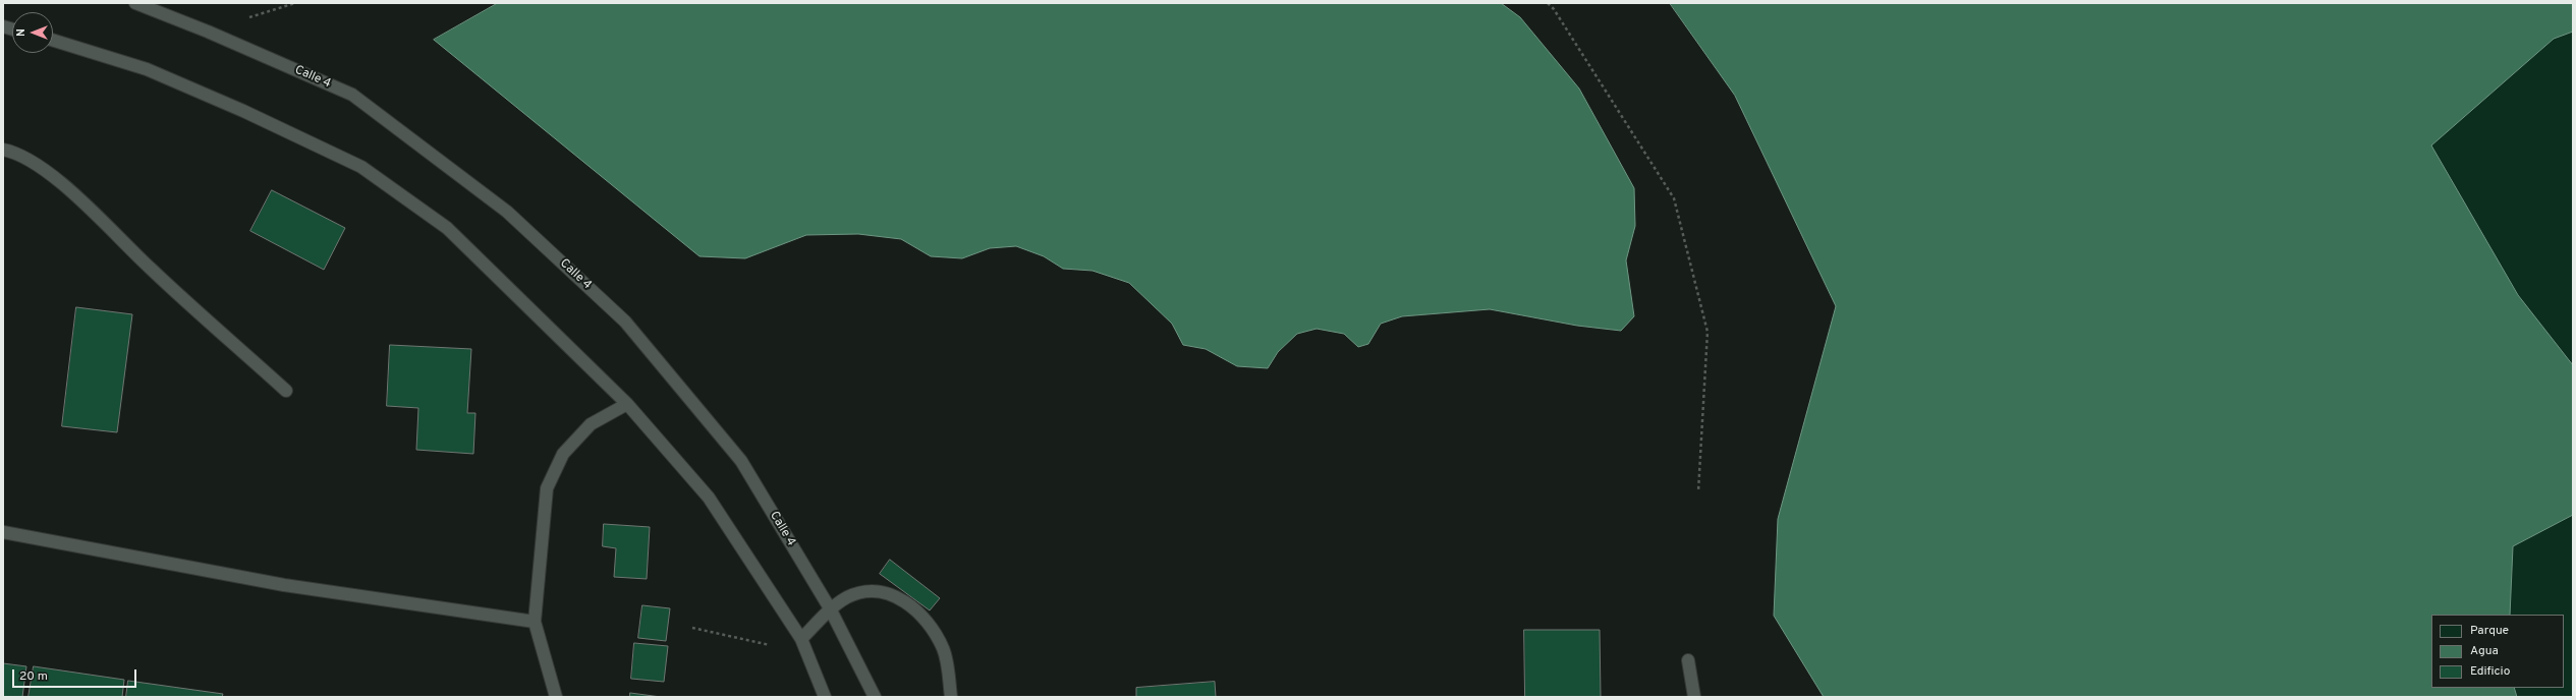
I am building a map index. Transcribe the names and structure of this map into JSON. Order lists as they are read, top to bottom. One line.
{"streets":{"lane":["Calle 4"]},"legend":["Parque","Agua","Edificio"],"scale_bar":"20 m","north":"left"}
